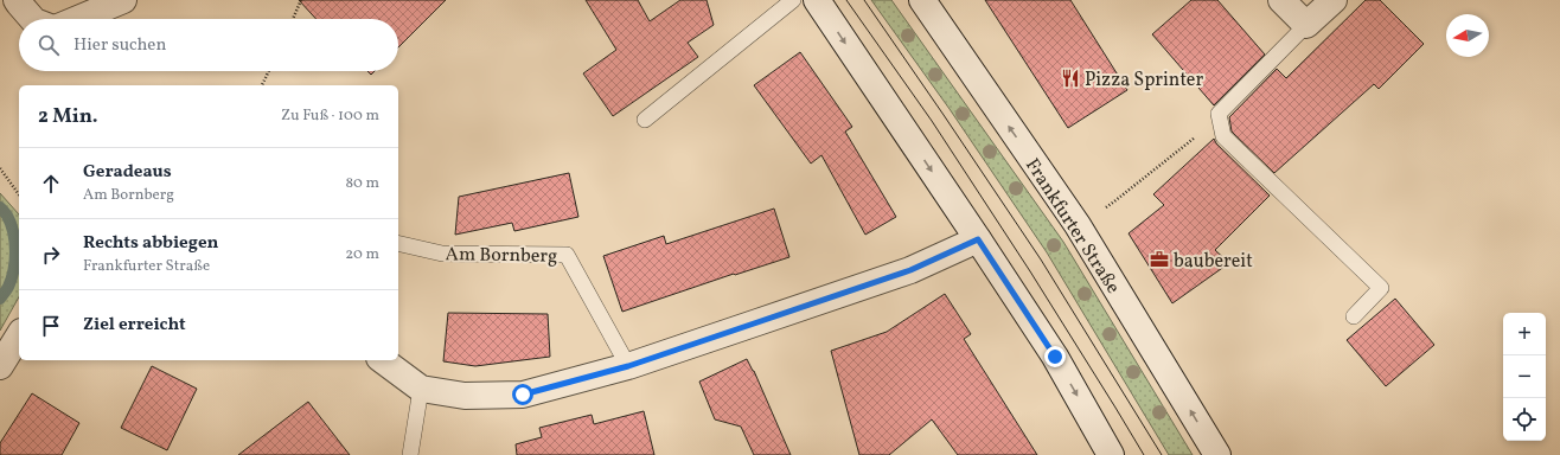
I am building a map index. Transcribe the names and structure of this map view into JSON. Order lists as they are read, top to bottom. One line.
{"streets":{"main road":["Frankfurter Straße"],"lane":["Am Bornberg"]},"places":{"restaurant":["Pizza Sprinter"],"office":["baubereit"]},"north":"left","page":{"search":"Hier suchen","heading":["2 Min.","Zu Fuß · 100 m"],"list":[["Geradeaus","Am Bornberg","80 m"],["Rechts abbiegen","Frankfurter Straße","20 m"],"Ziel erreicht"],"map_buttons":["+","−"]}}
